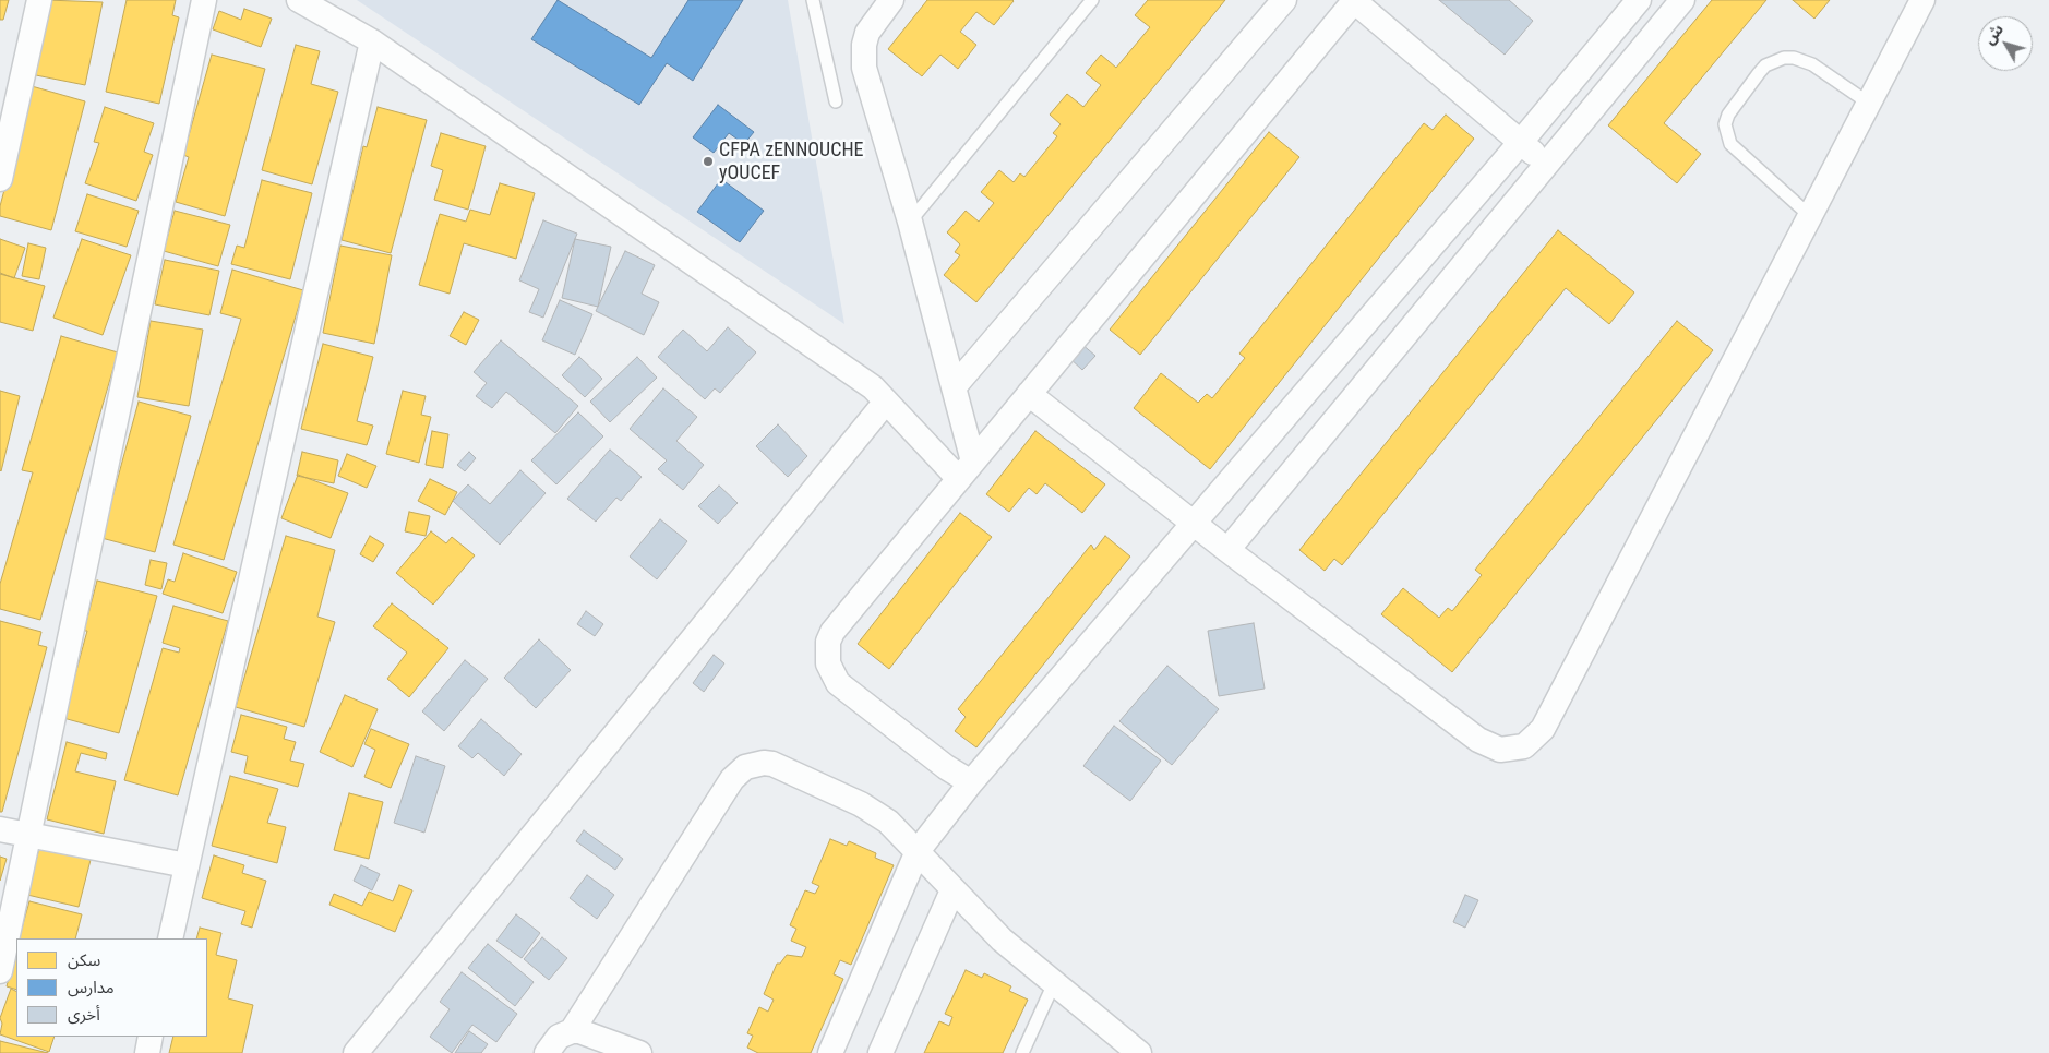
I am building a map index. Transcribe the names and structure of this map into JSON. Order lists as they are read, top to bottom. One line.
{"places":["CFPA zENNOUCHE yOUCEF"],"legend":["سكن","مدارس","أخرى"],"north":"top left"}
